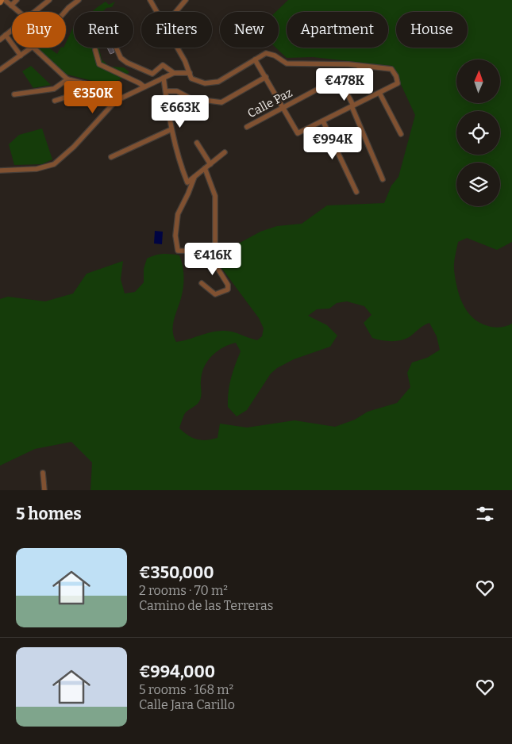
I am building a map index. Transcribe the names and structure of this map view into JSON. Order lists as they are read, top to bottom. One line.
{"streets":{"street":["Calle Paz"]},"north":"top","page":{"chip":["Buy","Rent","Filters","New","Apartment","House"],"price":["€478K","€350K","€663K","€994K","€416K"],"heading":"5 homes","list":[{"name":"€350,000","note":"2 rooms · 70 m² · Camino de las Terreras"},{"name":"€994,000","note":"5 rooms · 168 m² · Calle Jara Carillo"}]}}
